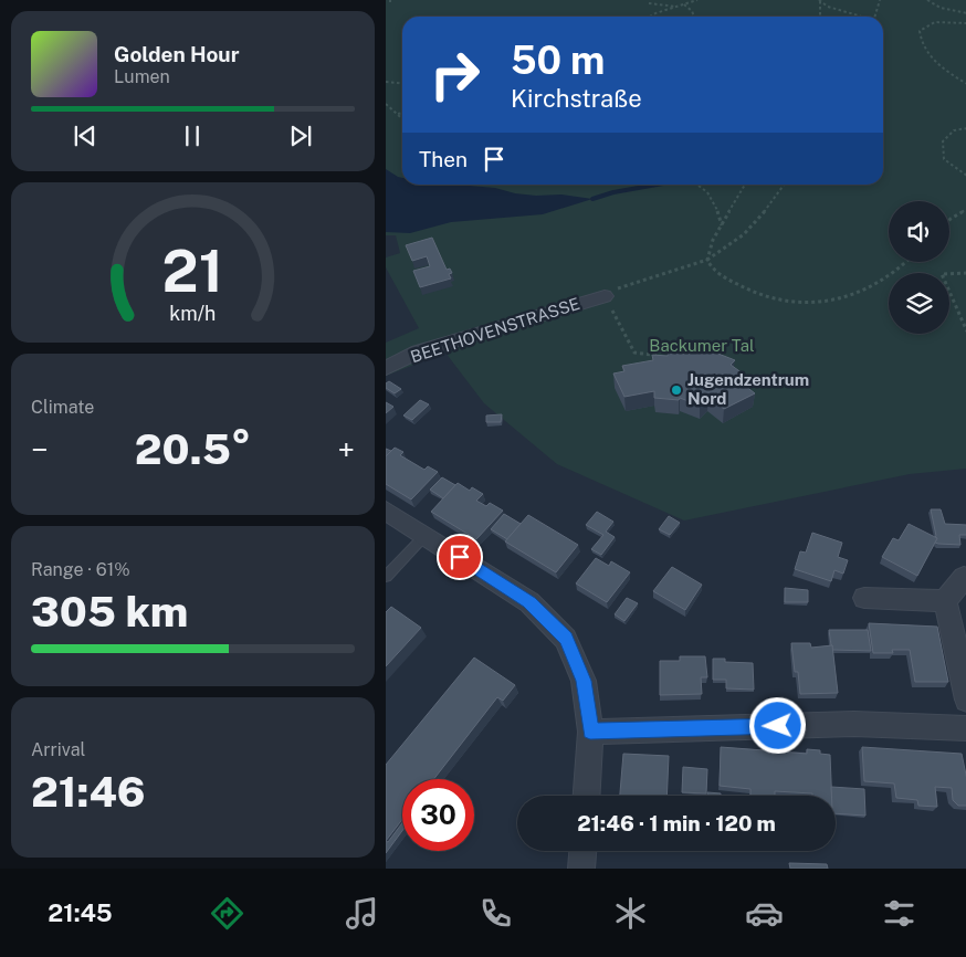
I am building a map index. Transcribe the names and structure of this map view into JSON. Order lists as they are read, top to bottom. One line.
{"streets":{"street":["BEETHOVENSTRASSE"]},"parks":["Backumer Tal"],"places":["Jugendzentrum Nord"],"page":{"turn":["50 m","Kirchstraße"],"song":["Golden Hour","Lumen"],"then":"Then","tile":["Climate",["Range · 61%","305 km"],["Arrival","21:46"]],"heat":["−","20.5°","+"],"limit":"30","trip":"21:46 · 1 min · 120 m","tabs":"21:45","gauge":["21","km/h"]}}
